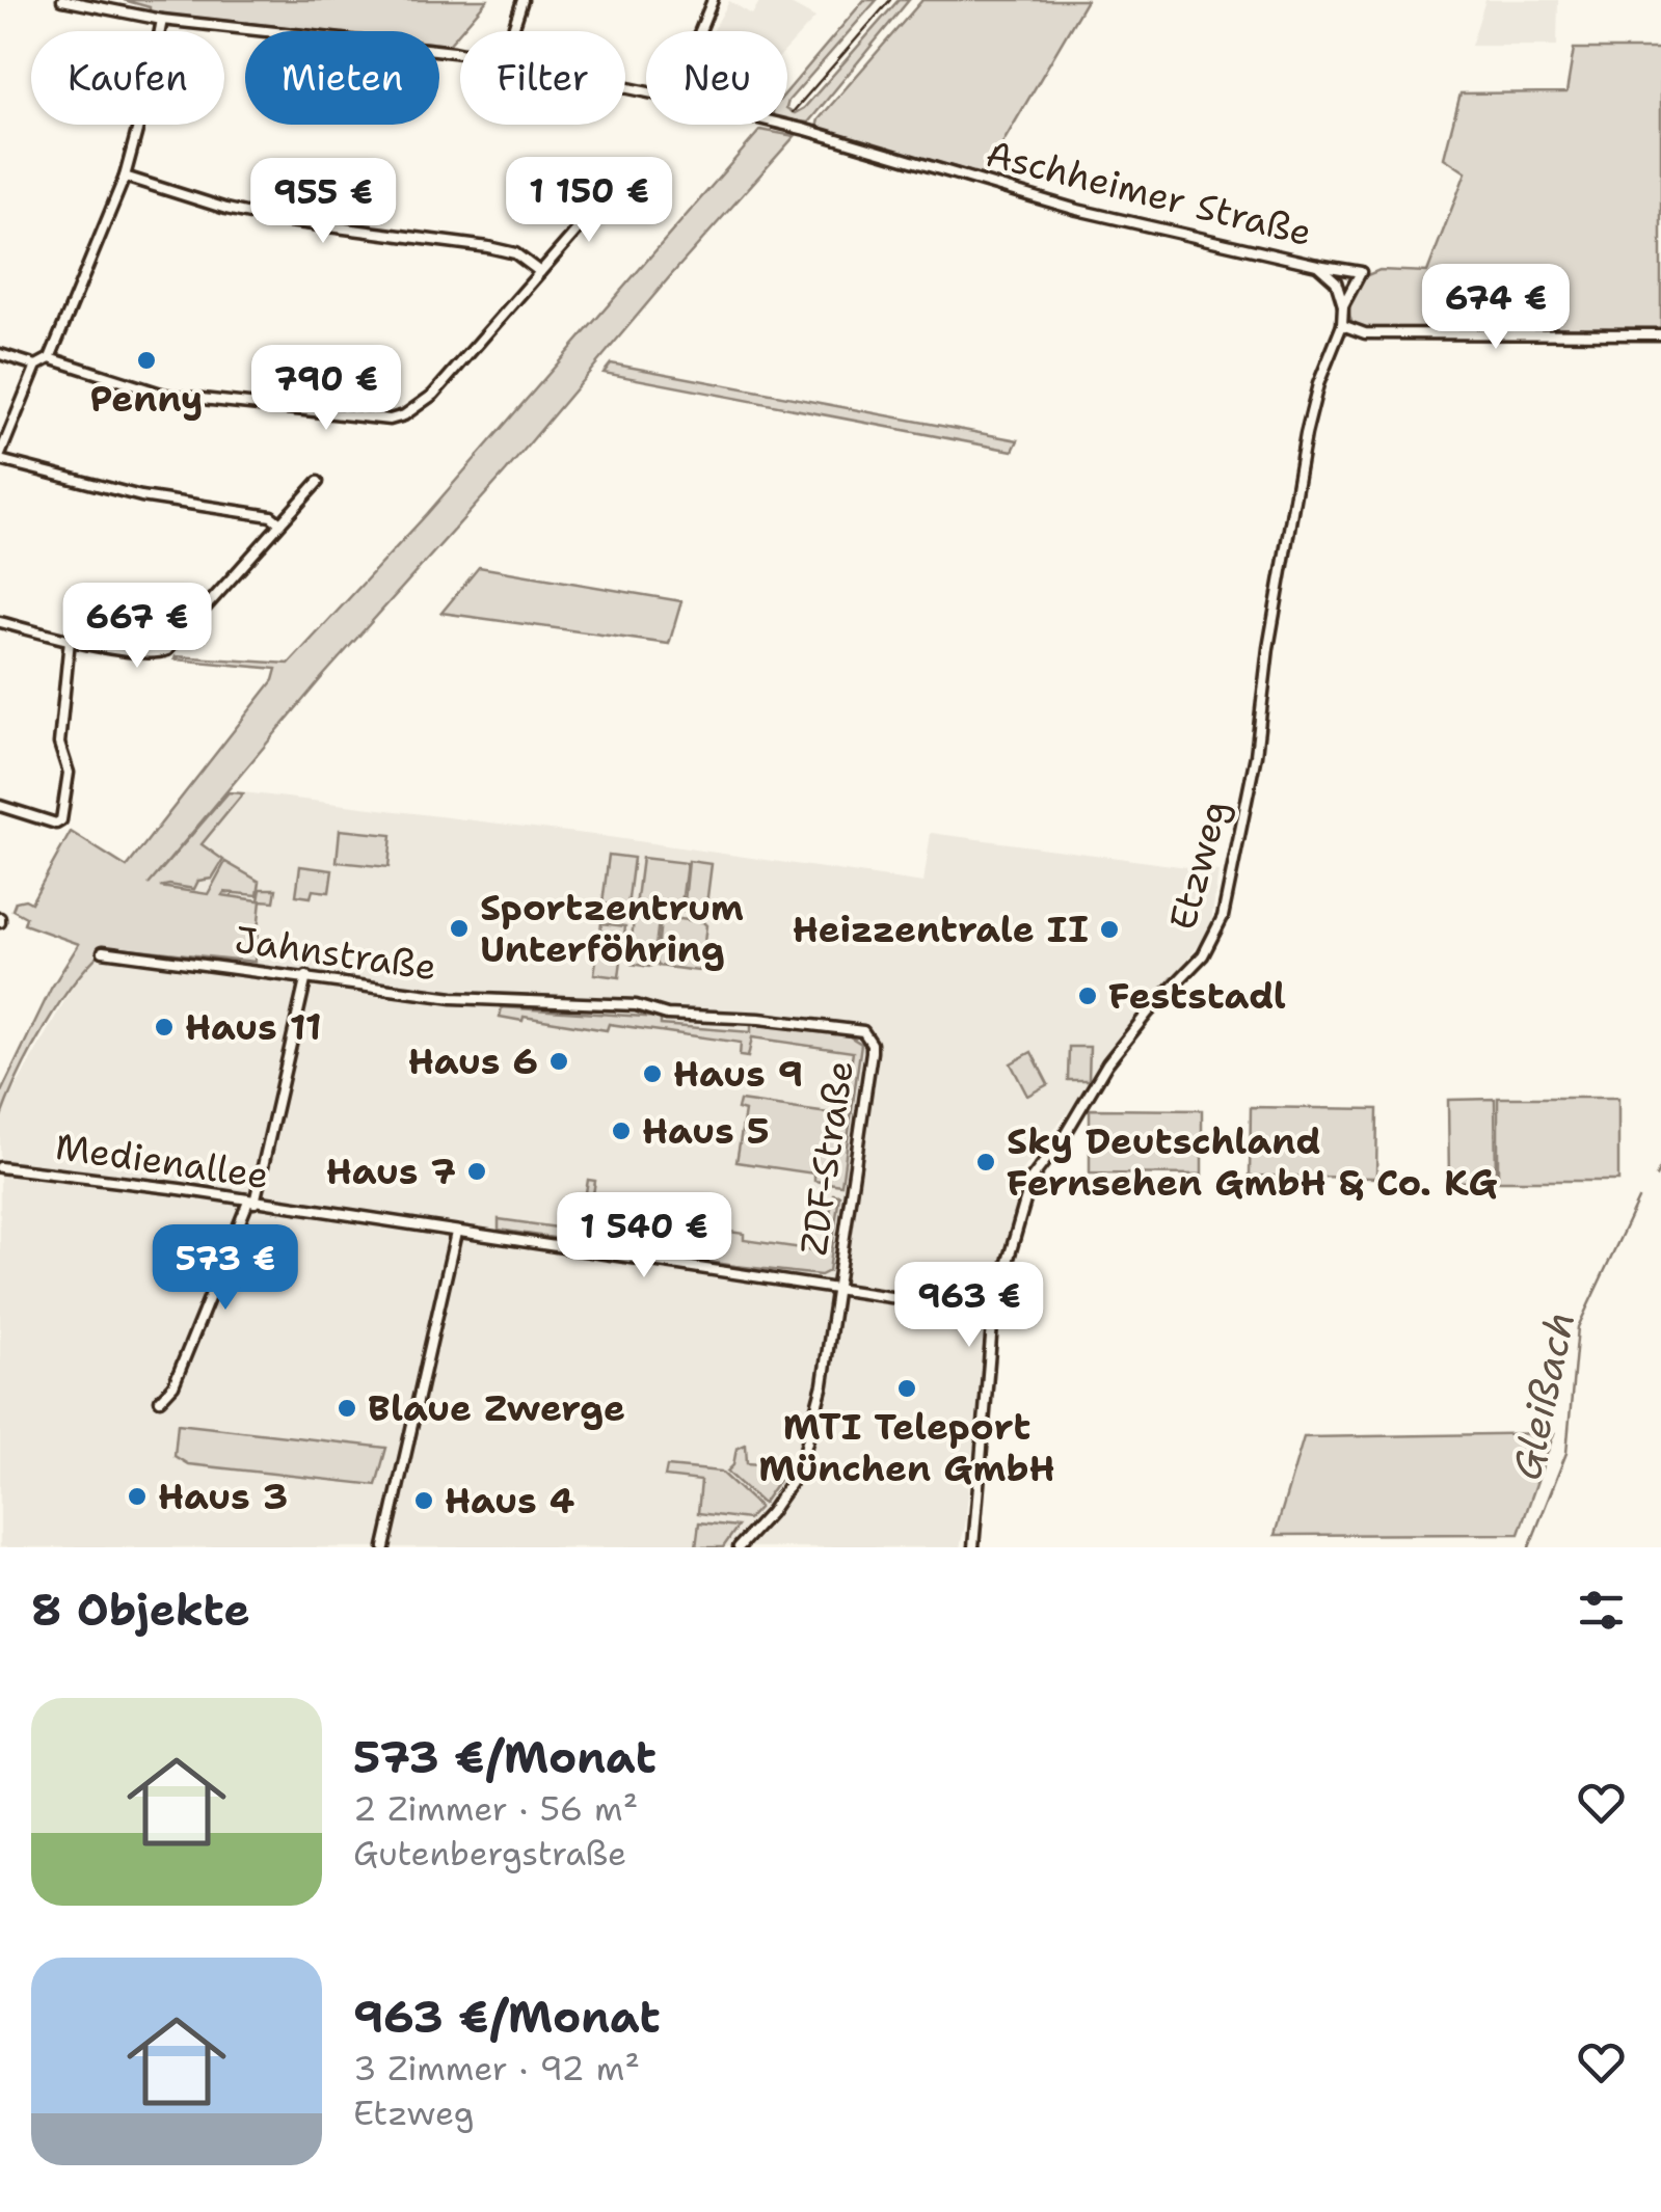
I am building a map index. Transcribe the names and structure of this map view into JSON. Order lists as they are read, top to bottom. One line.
{"streets":{"street":["Aschheimer Straße","Etzweg","Jahnstraße","ZDF-Straße","Medienallee"]},"crossings":[["Aschheimer Straße","Etzweg"],["Etzweg","Medienallee"],["Jahnstraße","ZDF-Straße"],["ZDF-Straße","Medienallee"]],"water":["Gleißach"],"places":["Penny","Sportzentrum Unterföhring","Heizzentrale II","Feststadl","Haus 11","Haus 6","Haus 9","Haus 5","Sky Deutschland Fernsehen GmbH & Co. KG","Haus 7","MTI Teleport München GmbH","Blaue Zwerge","Haus 3","Haus 4"],"page":{"chip":["Kaufen","Mieten","Filter","Neu"],"price":["1 150 €","955 €","674 €","790 €","667 €","1 540 €","573 €","963 €"],"heading":"8 Objekte","list":[{"name":"573 €/Monat","note":"2 Zimmer · 56 m² · Gutenbergstraße"},{"name":"963 €/Monat","note":"3 Zimmer · 92 m² · Etzweg"}]}}
